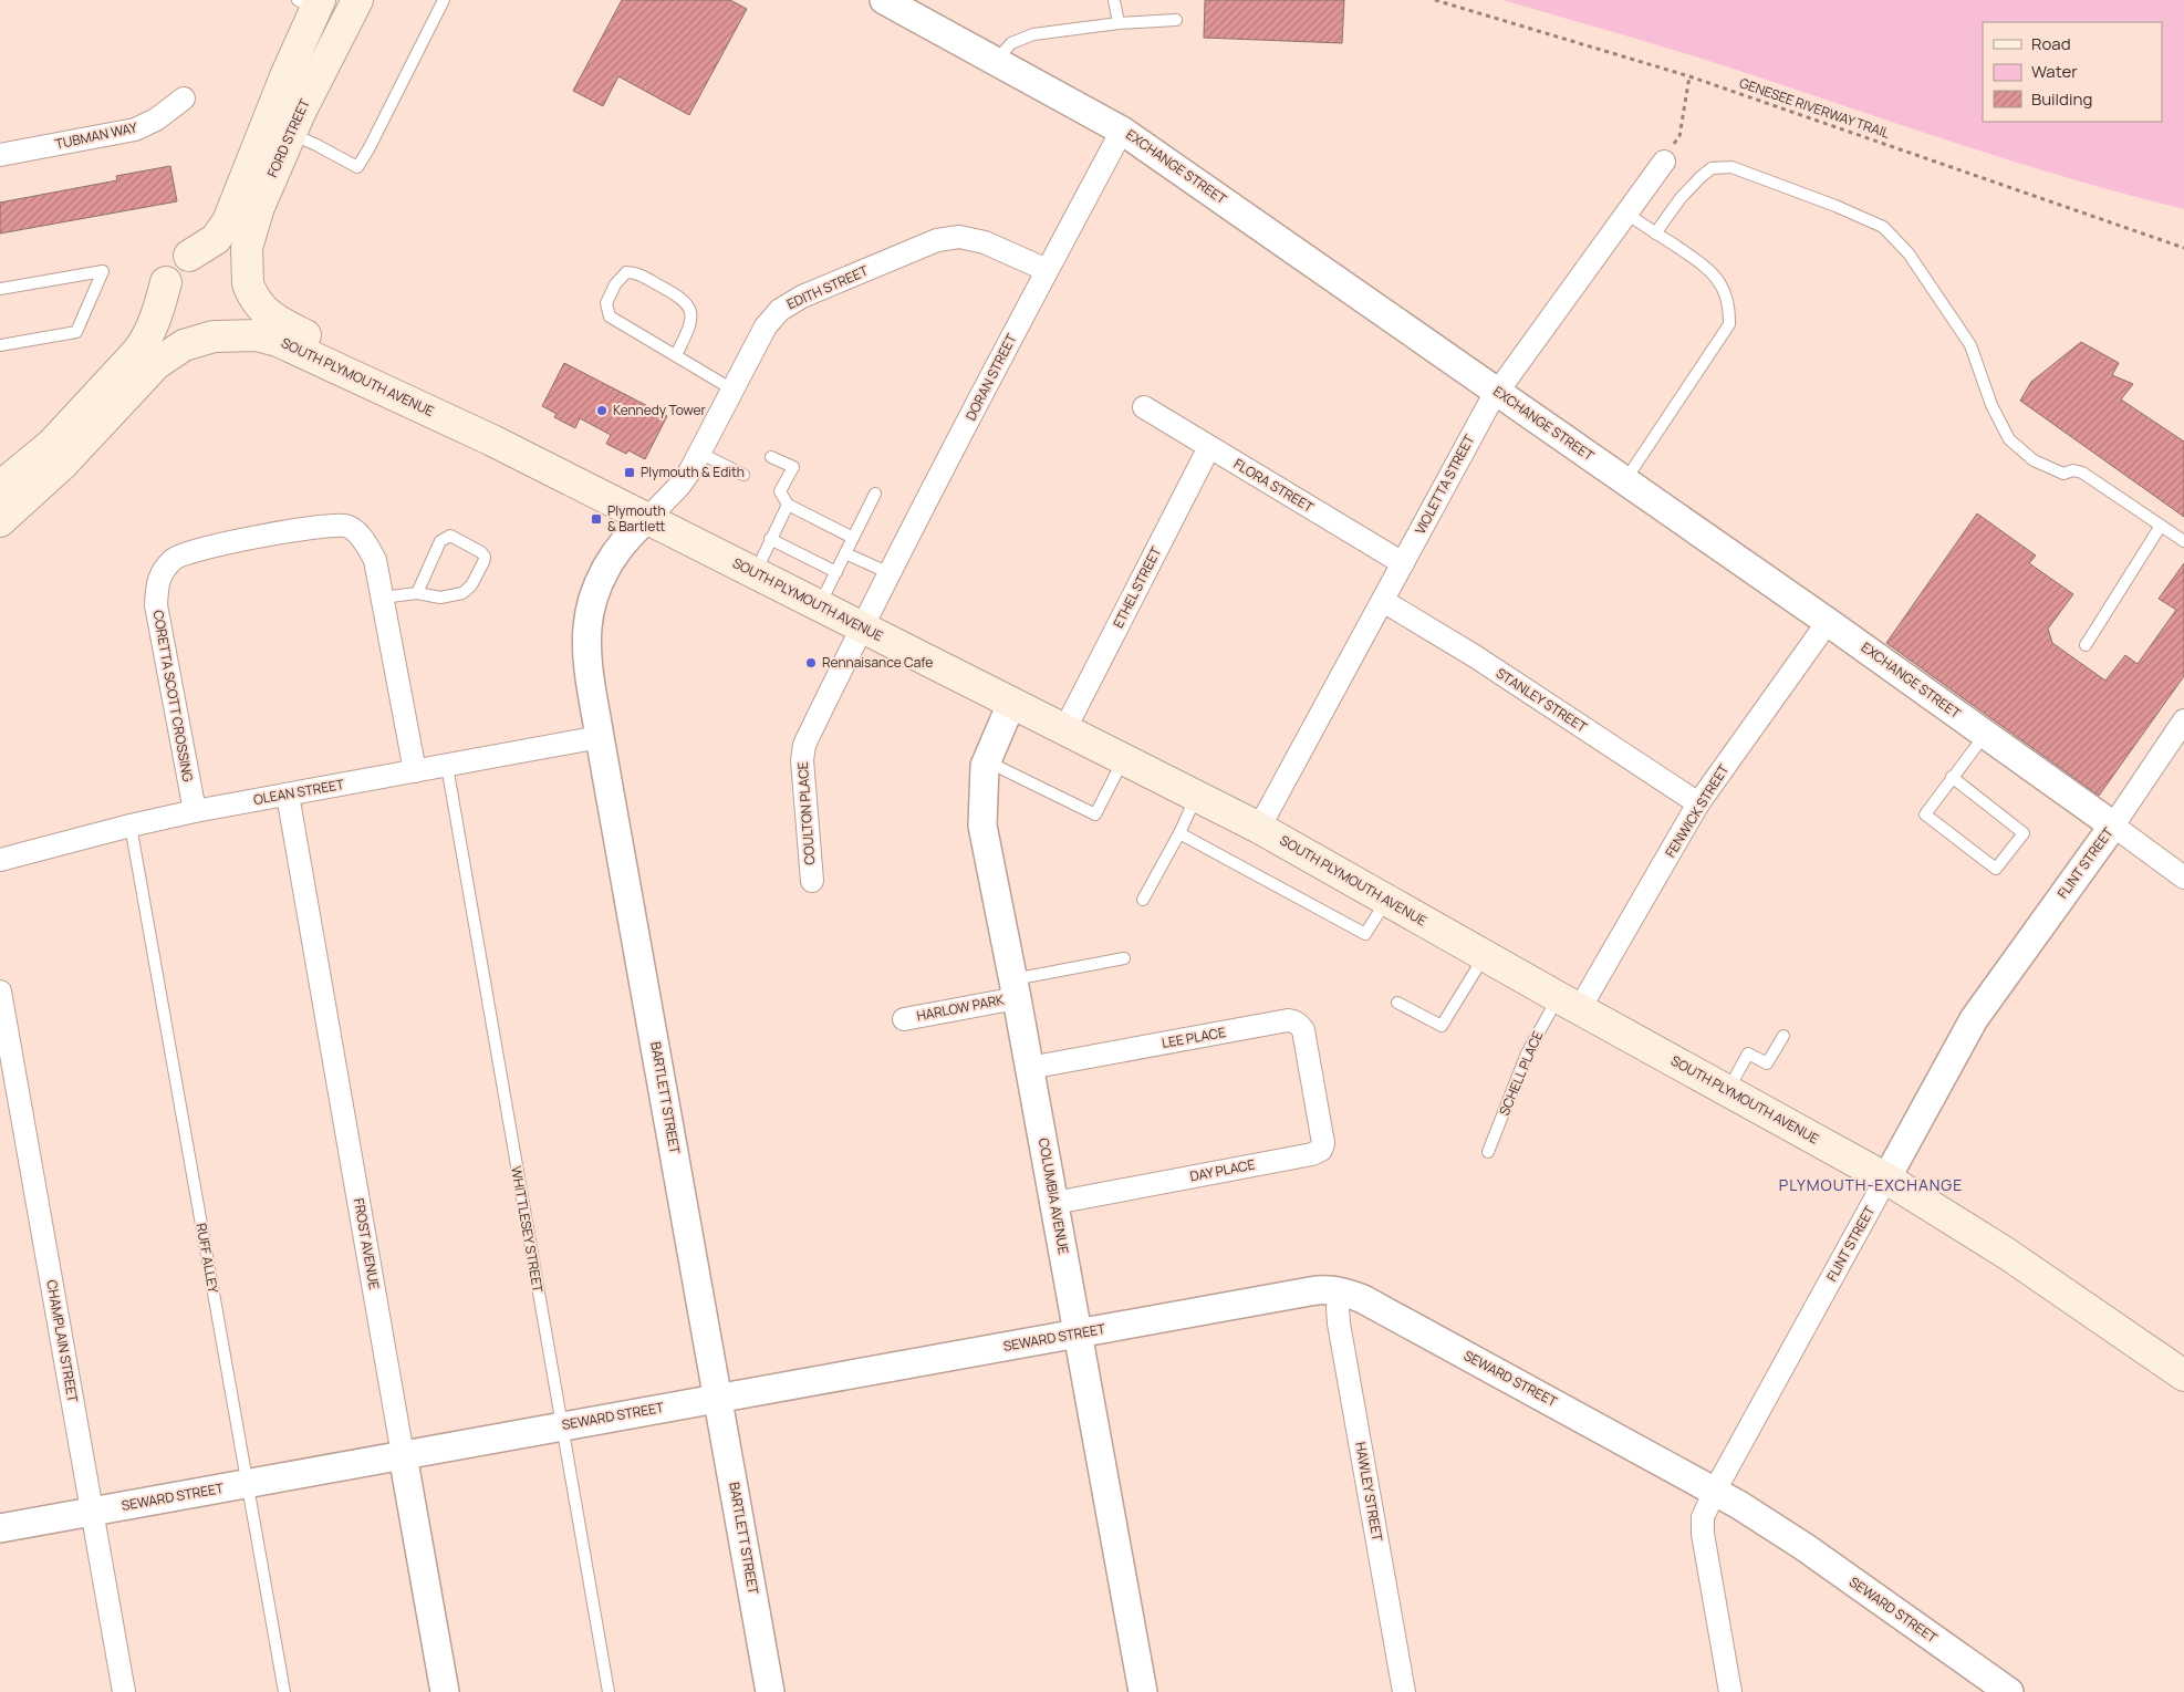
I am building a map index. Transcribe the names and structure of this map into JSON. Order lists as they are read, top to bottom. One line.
{"streets":{"main road":["FORD STREET","SOUTH PLYMOUTH AVENUE"],"street":["TUBMAN WAY","EXCHANGE STREET","EDITH STREET","DORAN STREET","VIOLETTA STREET","FLORA STREET","ETHEL STREET","CORETTA SCOTT CROSSING","STANLEY STREET","OLEAN STREET","FENWICK STREET","COULTON PLACE","FLINT STREET","HARLOW PARK","LEE PLACE","BARTLETT STREET","DAY PLACE","COLUMBIA AVENUE","FROST AVENUE","SEWARD STREET","CHAMPLAIN STREET","HAWLEY STREET"],"lane":["SCHELL PLACE","WHITTLESEY STREET","RUFF ALLEY"],"path":["GENESEE RIVERWAY TRAIL"]},"crossings":[["FORD STREET","SOUTH PLYMOUTH AVENUE"],["EXCHANGE STREET","DORAN STREET"],["EXCHANGE STREET","VIOLETTA STREET"],["EXCHANGE STREET","FENWICK STREET"],["EXCHANGE STREET","FLINT STREET"],["EDITH STREET","SOUTH PLYMOUTH AVENUE"],["EDITH STREET","DORAN STREET"],["EDITH STREET","BARTLETT STREET"],["SOUTH PLYMOUTH AVENUE","DORAN STREET"],["SOUTH PLYMOUTH AVENUE","VIOLETTA STREET"],["SOUTH PLYMOUTH AVENUE","ETHEL STREET"],["SOUTH PLYMOUTH AVENUE","FENWICK STREET"],["SOUTH PLYMOUTH AVENUE","COULTON PLACE"],["SOUTH PLYMOUTH AVENUE","FLINT STREET"],["SOUTH PLYMOUTH AVENUE","SCHELL PLACE"],["SOUTH PLYMOUTH AVENUE","BARTLETT STREET"],["SOUTH PLYMOUTH AVENUE","COLUMBIA AVENUE"],["DORAN STREET","COULTON PLACE"],["VIOLETTA STREET","FLORA STREET"],["VIOLETTA STREET","STANLEY STREET"],["FLORA STREET","ETHEL STREET"],["CORETTA SCOTT CROSSING","OLEAN STREET"],["STANLEY STREET","FENWICK STREET"],["OLEAN STREET","BARTLETT STREET"],["OLEAN STREET","WHITTLESEY STREET"],["OLEAN STREET","FROST AVENUE"],["OLEAN STREET","RUFF ALLEY"],["FENWICK STREET","SCHELL PLACE"],["FLINT STREET","SEWARD STREET"],["HARLOW PARK","COLUMBIA AVENUE"],["LEE PLACE","DAY PLACE"],["LEE PLACE","COLUMBIA AVENUE"],["BARTLETT STREET","SEWARD STREET"],["DAY PLACE","COLUMBIA AVENUE"],["COLUMBIA AVENUE","SEWARD STREET"],["WHITTLESEY STREET","SEWARD STREET"],["FROST AVENUE","SEWARD STREET"],["RUFF ALLEY","SEWARD STREET"],["SEWARD STREET","CHAMPLAIN STREET"],["SEWARD STREET","HAWLEY STREET"]],"districts":["PLYMOUTH-EXCHANGE"],"places":{"other":["Kennedy Tower","Rennaisance Cafe"],"transit":["Plymouth & Edith","Plymouth & Bartlett"]},"legend":["Road","Water","Building"]}
